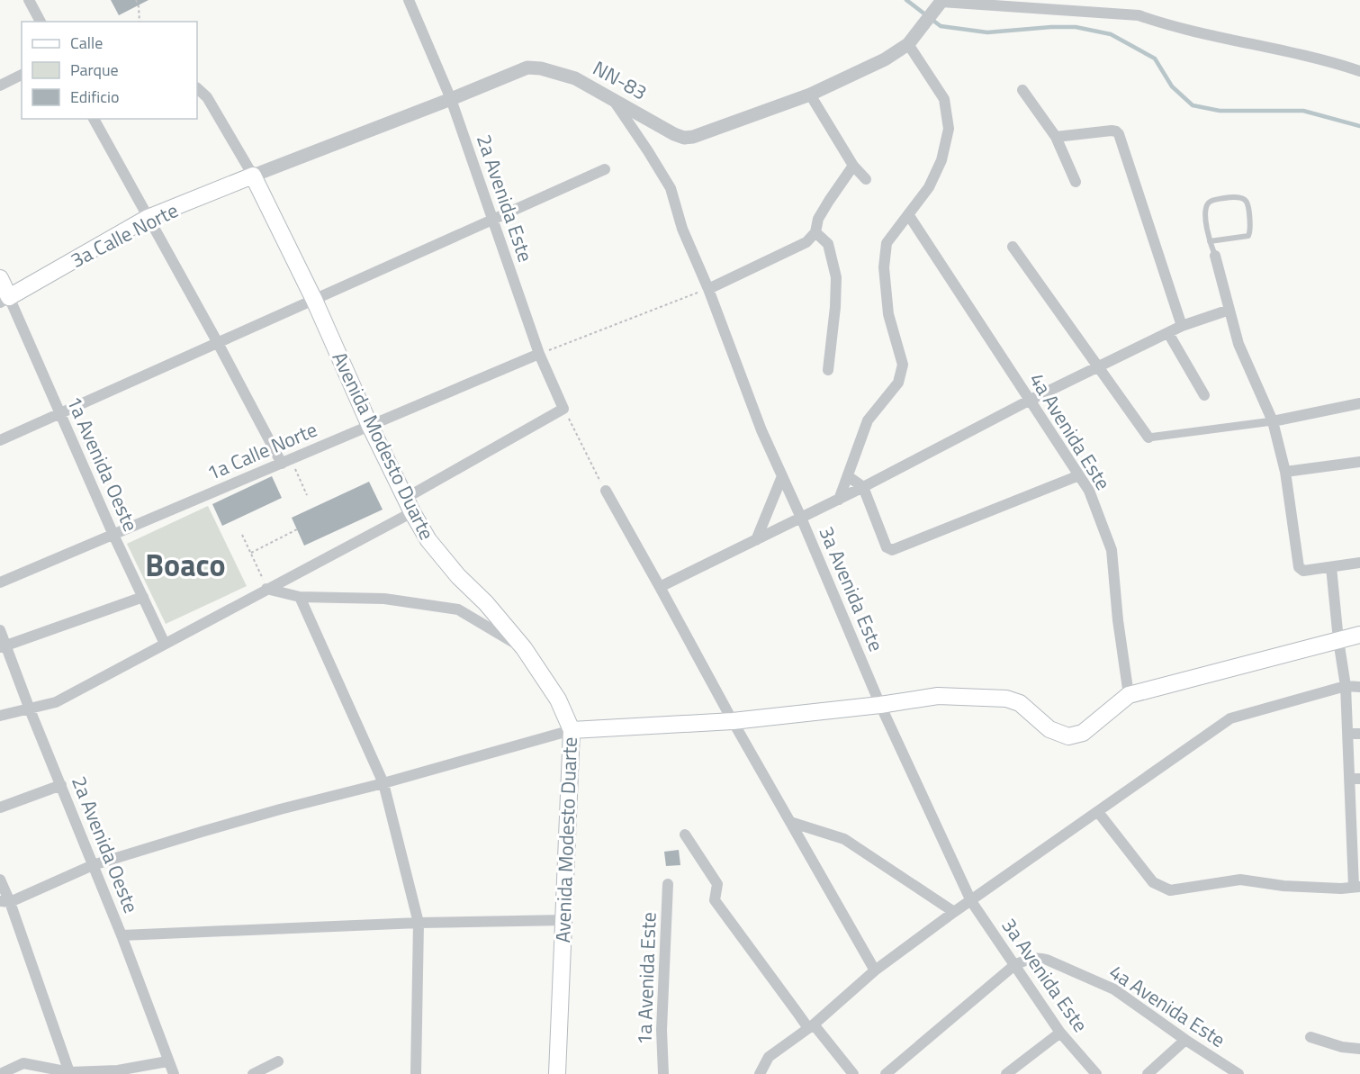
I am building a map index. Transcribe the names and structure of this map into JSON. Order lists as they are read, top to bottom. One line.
{"streets":{"main road":["3a Calle Norte","Avenida Modesto Duarte"],"street":["NN-83","2a Avenida Este","4a Avenida Este","1a Calle Norte","1a Avenida Oeste","3a Avenida Este","2a Avenida Oeste","1a Avenida Este"]},"crossings":[["NN-83","2a Avenida Este"],["NN-83","3a Calle Norte"],["NN-83","Avenida Modesto Duarte"],["NN-83","3a Avenida Este"],["2a Avenida Este","1a Calle Norte"],["3a Calle Norte","Avenida Modesto Duarte"],["3a Calle Norte","1a Avenida Oeste"],["4a Avenida Este","3a Avenida Este"],["Avenida Modesto Duarte","1a Calle Norte"],["1a Calle Norte","1a Avenida Oeste"]],"districts":["Boaco"],"legend":["Calle","Parque","Edificio"]}
